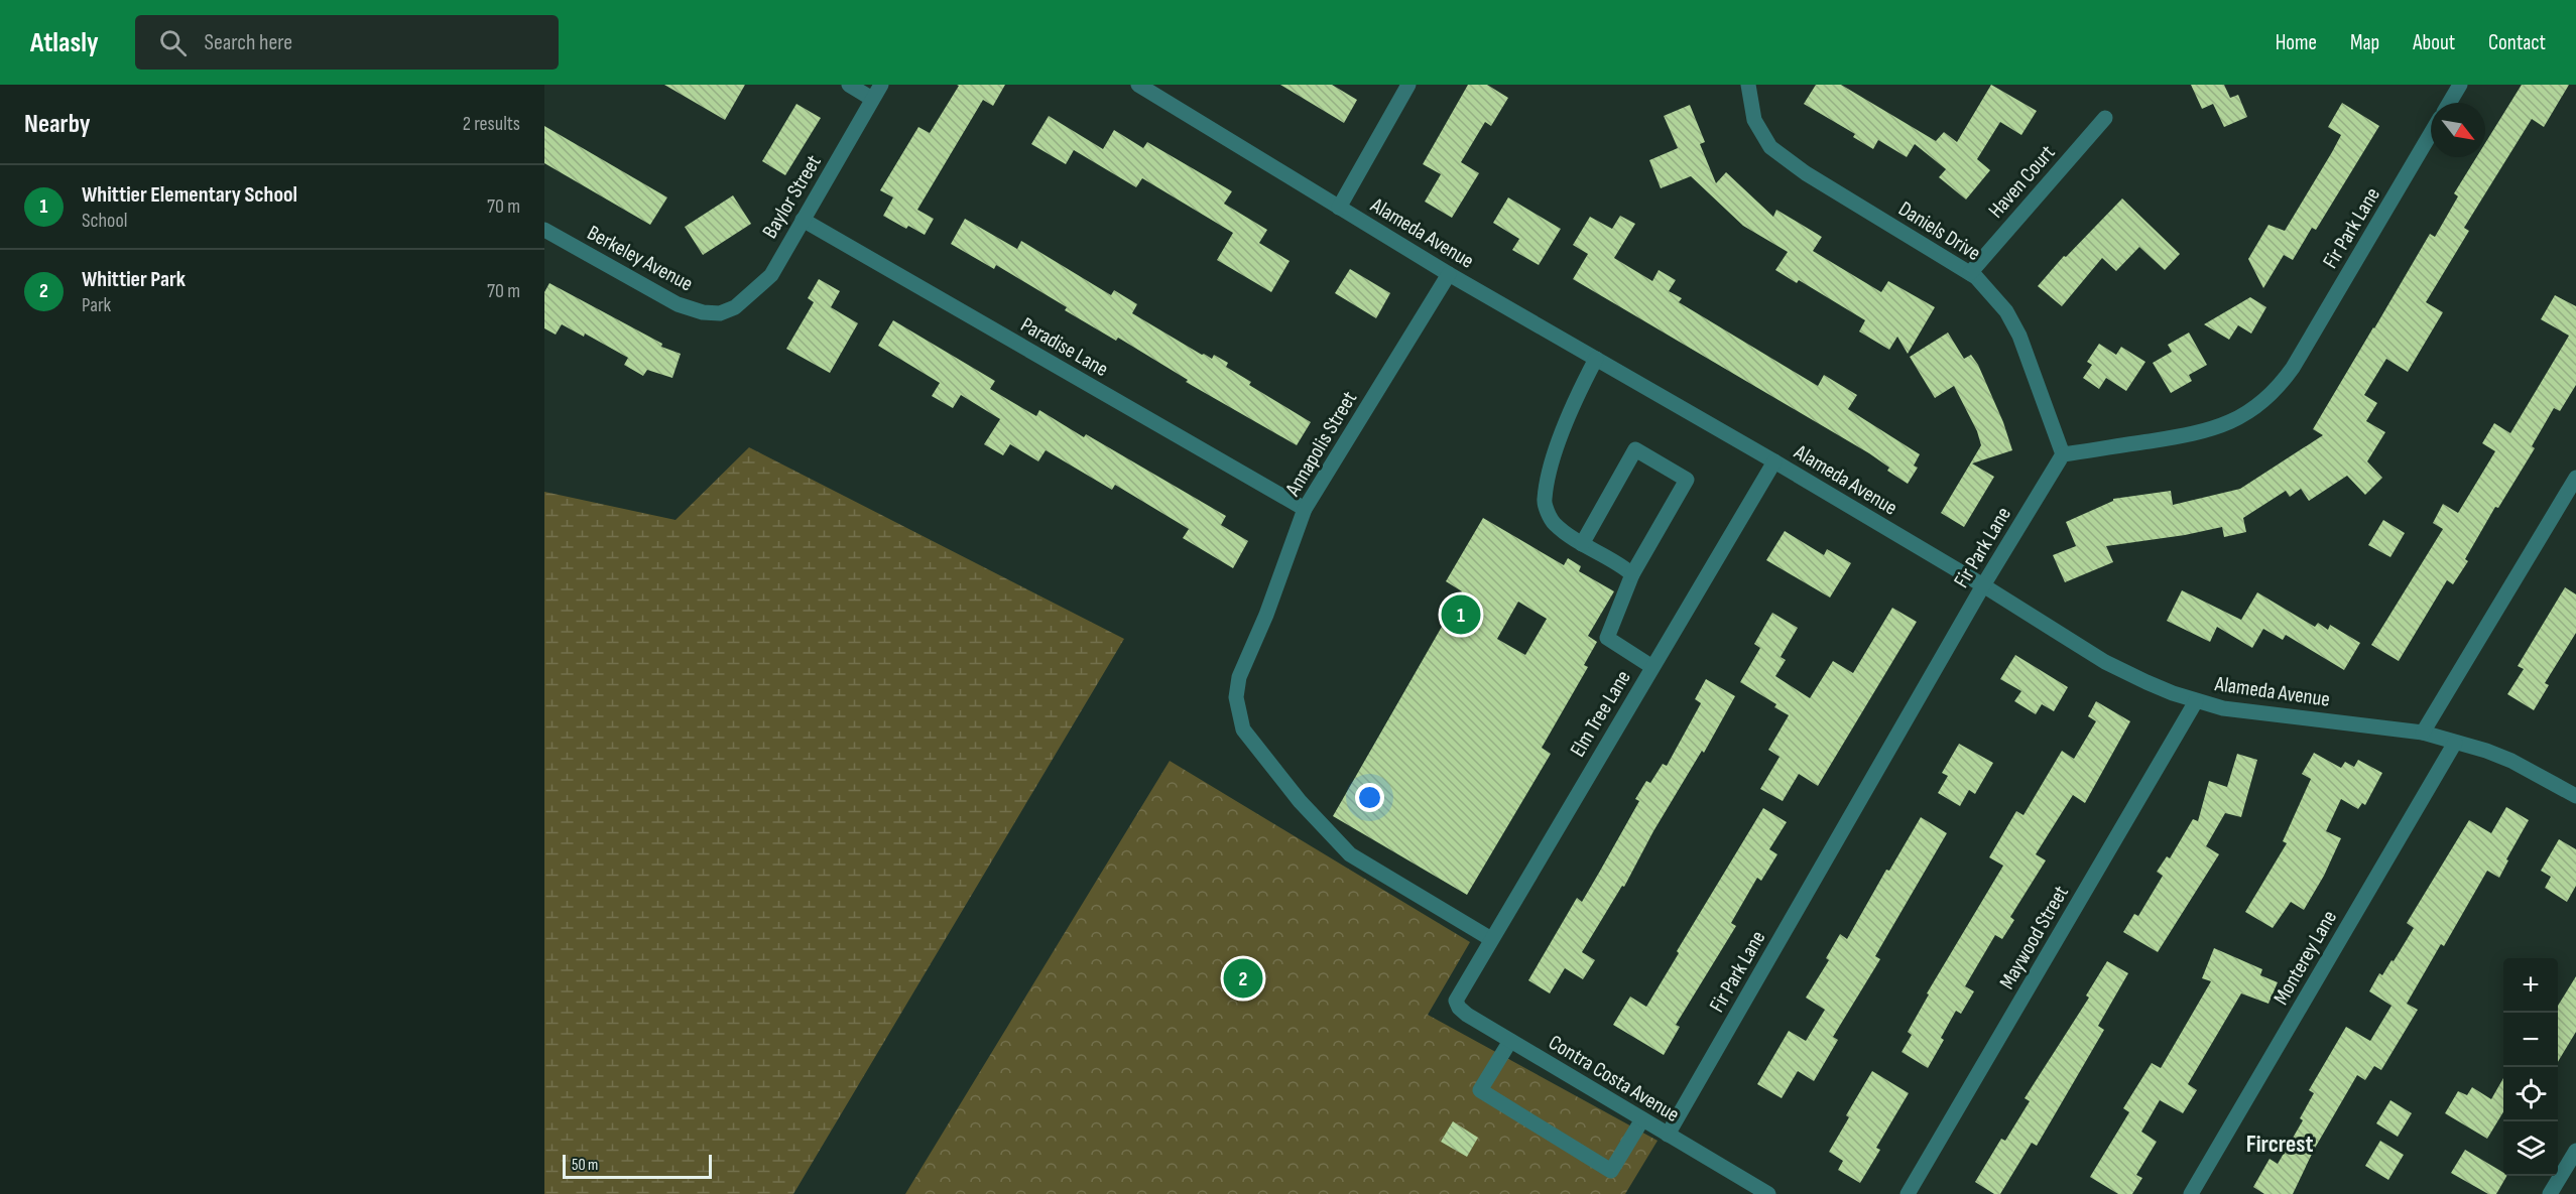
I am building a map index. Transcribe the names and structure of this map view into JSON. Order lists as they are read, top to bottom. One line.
{"streets":{"street":["Haven Court","Baylor Street","Fir Park Lane","Daniels Drive","Alameda Avenue","Berkeley Avenue","Paradise Lane","Annapolis Street","Elm Tree Lane","Maywood Street","Monterey Lane","Contra Costa Avenue"]},"crossings":[["Haven Court","Daniels Drive"],["Baylor Street","Berkeley Avenue"],["Baylor Street","Paradise Lane"],["Fir Park Lane","Daniels Drive"],["Fir Park Lane","Alameda Avenue"],["Fir Park Lane","Contra Costa Avenue"],["Alameda Avenue","Annapolis Street"],["Alameda Avenue","Elm Tree Lane"],["Alameda Avenue","Maywood Street"],["Alameda Avenue","Monterey Lane"],["Paradise Lane","Annapolis Street"],["Annapolis Street","Elm Tree Lane"],["Elm Tree Lane","Contra Costa Avenue"]],"districts":["Fircrest"],"scale_bar":"50 m","north":"bottom right","page":{"header":"Atlasly","search":"Search here","nav":["Home","Map","About","Contact"],"heading":["Nearby","2 results"],"list":[{"mark":"1","name":"Whittier Elementary School","note":"School","value":"70 m"},{"mark":"2","name":"Whittier Park","note":"Park","value":"70 m"}],"pins":["1","2"],"map_buttons":["+","−"],"scale":"50 m"}}
